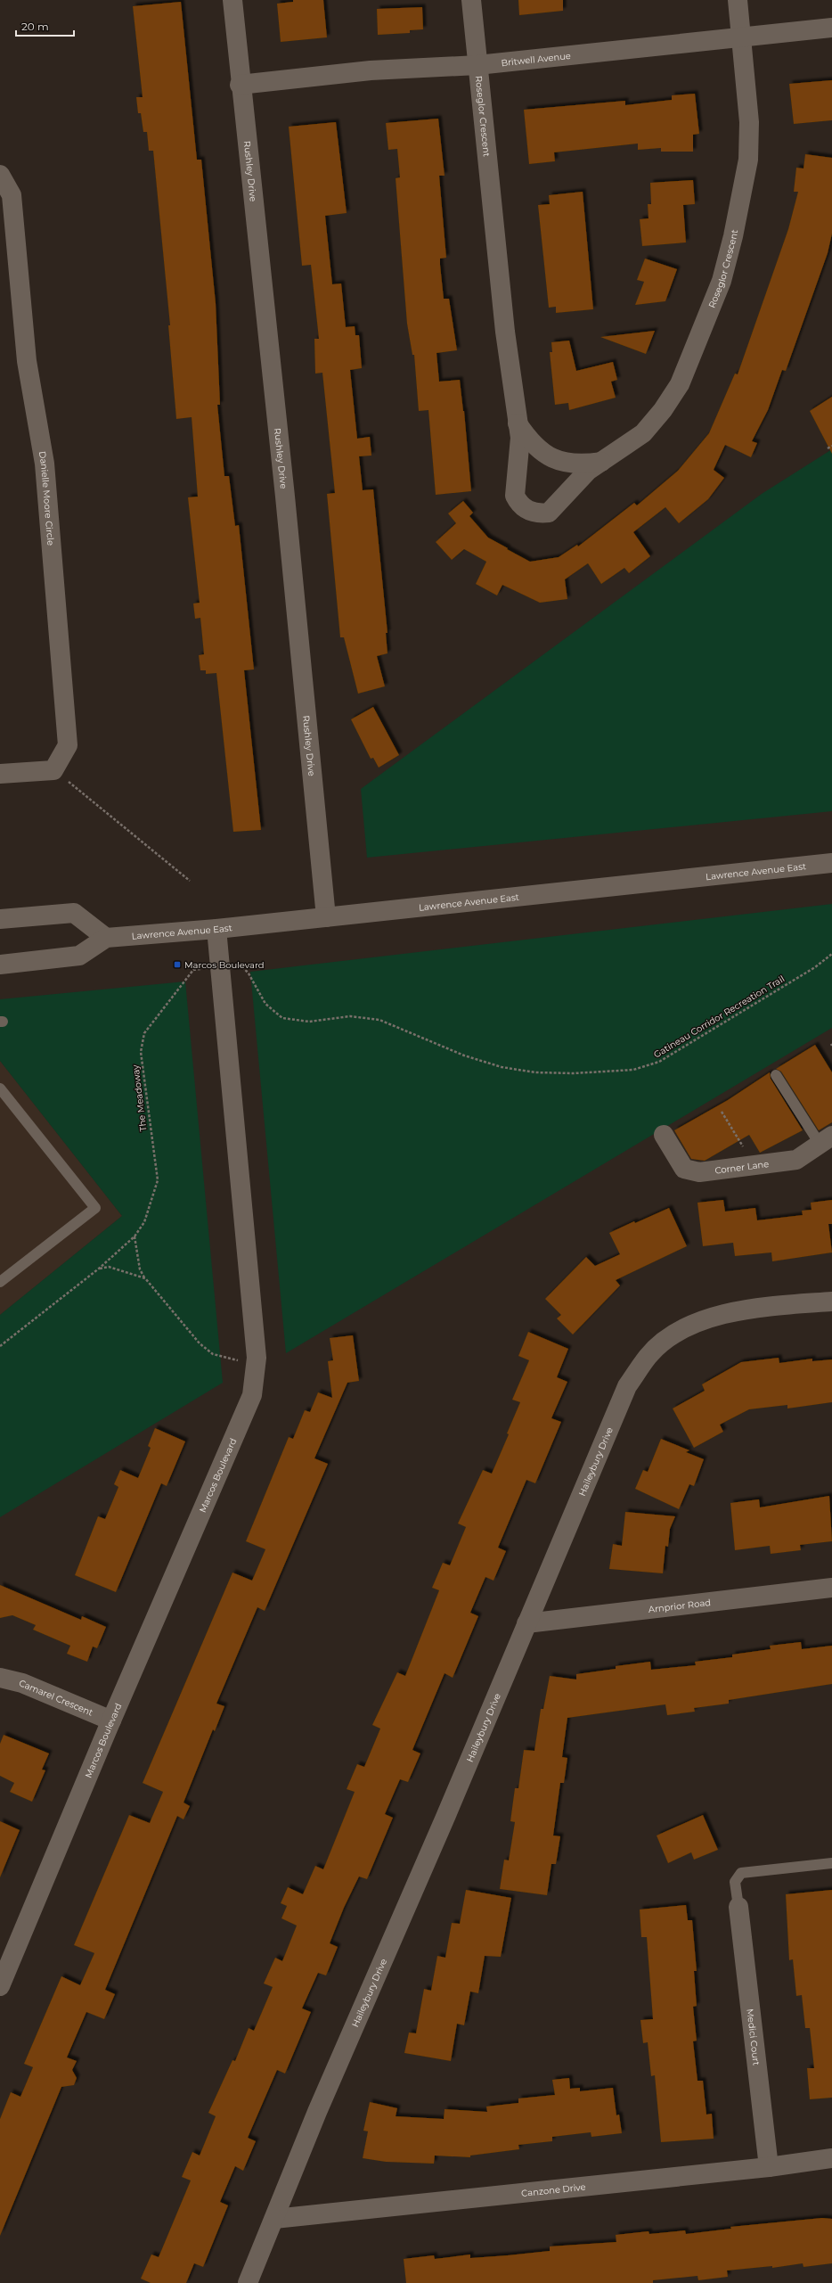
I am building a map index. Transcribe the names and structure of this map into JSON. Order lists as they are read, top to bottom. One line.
{"streets":{"street":["Britwell Avenue","Roseglor Crescent","Rushley Drive","Danielle Moore Circle","Lawrence Avenue East","Corner Lane","Haileybury Drive","Marcos Boulevard","Arnprior Road","Camarel Crescent","Medici Court","Canzone Drive"],"path":["Gatineau Corridor Recreation Trail","The Meadoway"]},"crossings":[["Britwell Avenue","Roseglor Crescent"],["Britwell Avenue","Rushley Drive"],["Rushley Drive","Lawrence Avenue East"],["Lawrence Avenue East","Marcos Boulevard"],["Gatineau Corridor Recreation Trail","The Meadoway"],["Gatineau Corridor Recreation Trail","Marcos Boulevard"],["Haileybury Drive","Arnprior Road"],["Haileybury Drive","Canzone Drive"],["Marcos Boulevard","Camarel Crescent"],["Medici Court","Canzone Drive"]],"places":{"transit":["Marcos Boulevard"]},"scale_bar":"20 m"}
